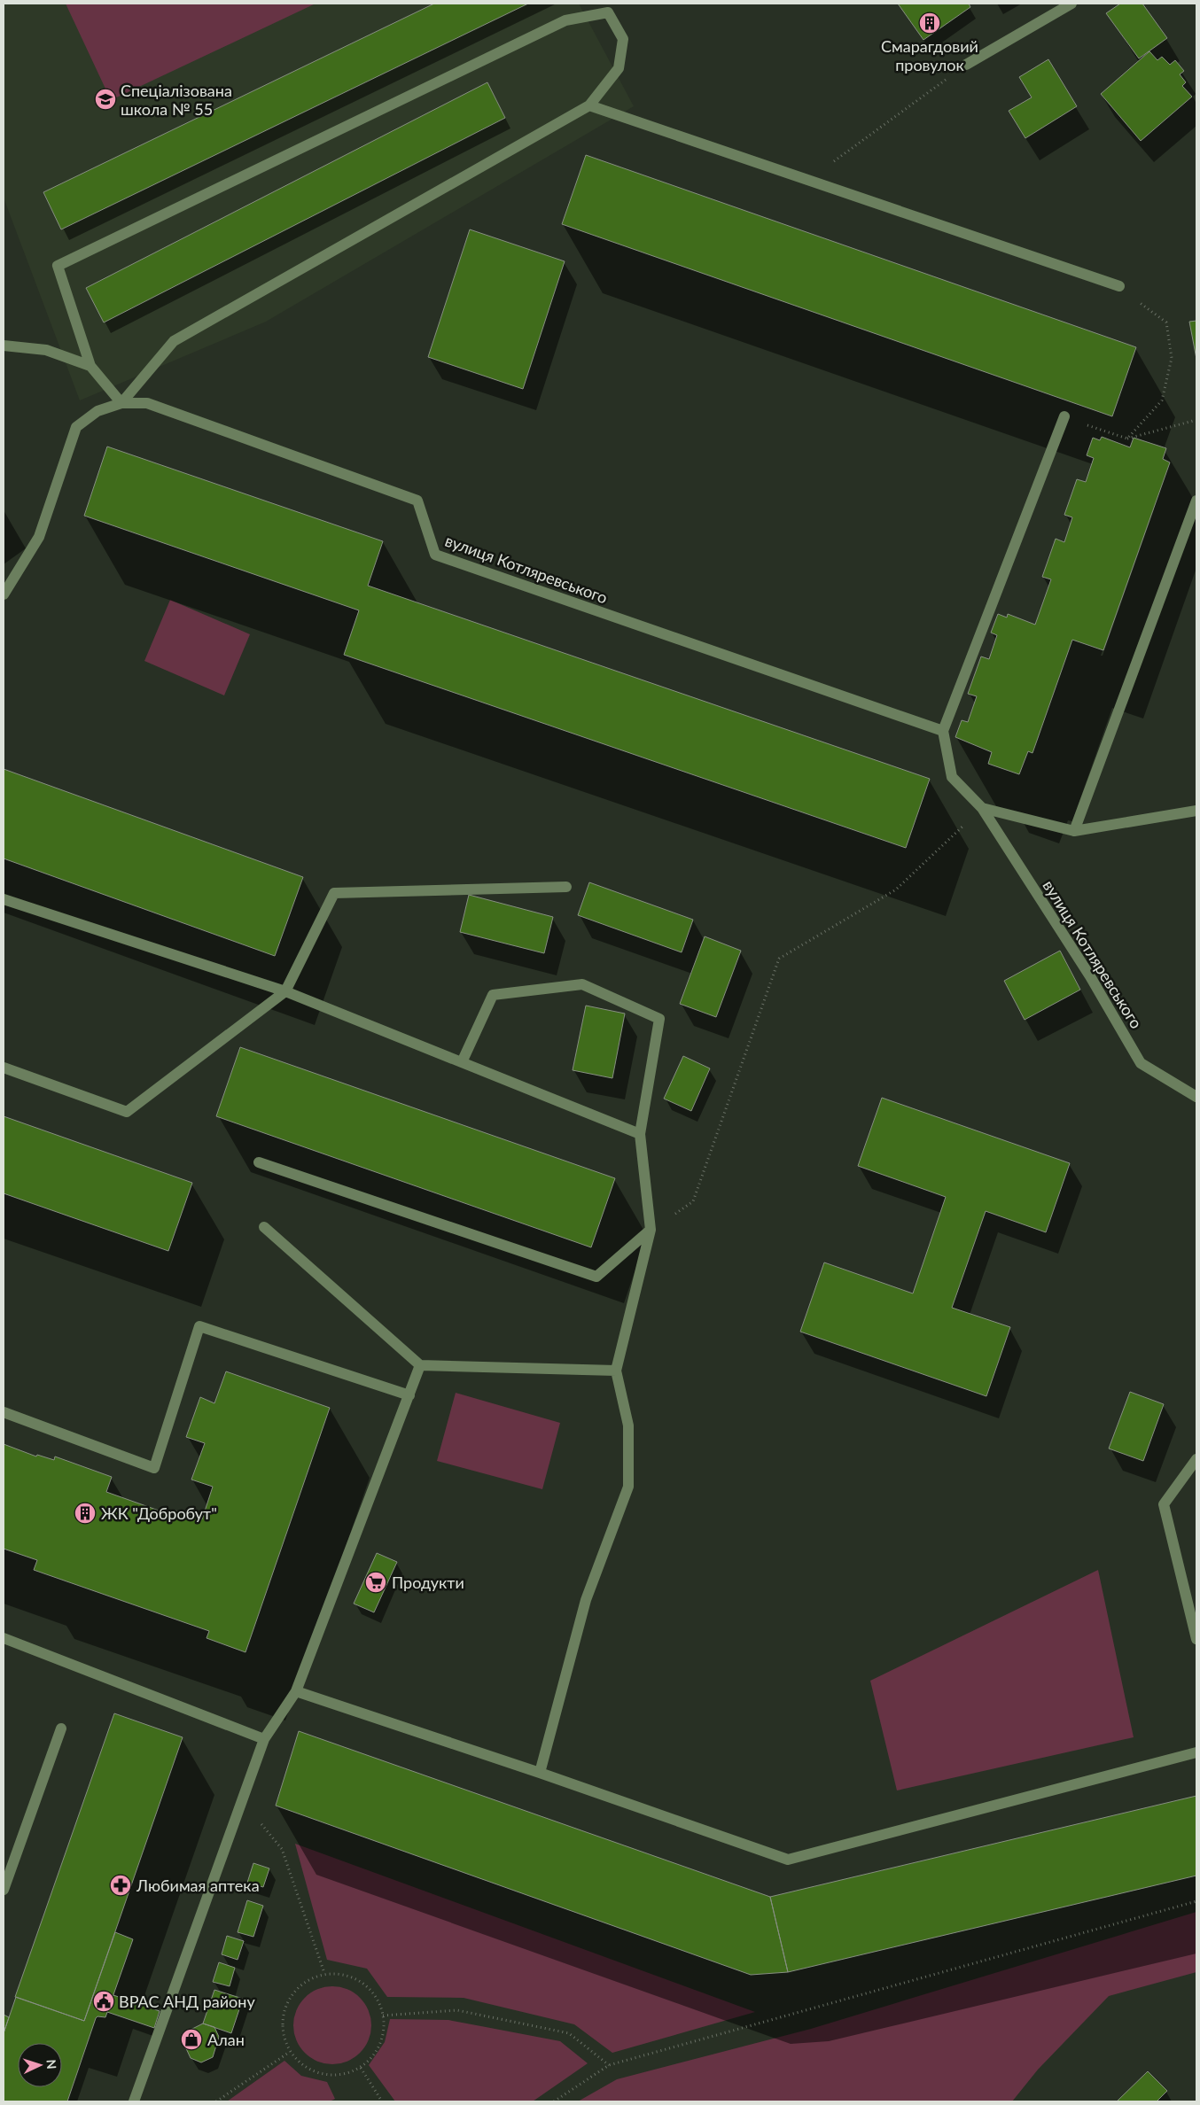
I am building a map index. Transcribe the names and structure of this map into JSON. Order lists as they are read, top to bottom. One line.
{"streets":{"street":["вулиця Котляревського"]},"places":{"building":["Смарагдовий провулок","ЖК \"Добробут\""],"school or university":["Спеціалізована школа № 55"],"supermarket":["Продукти"],"pharmacy":["Любимая аптека"],"public building":["ВРАС АНД району"],"shop":["Алан"]},"north":"right"}
